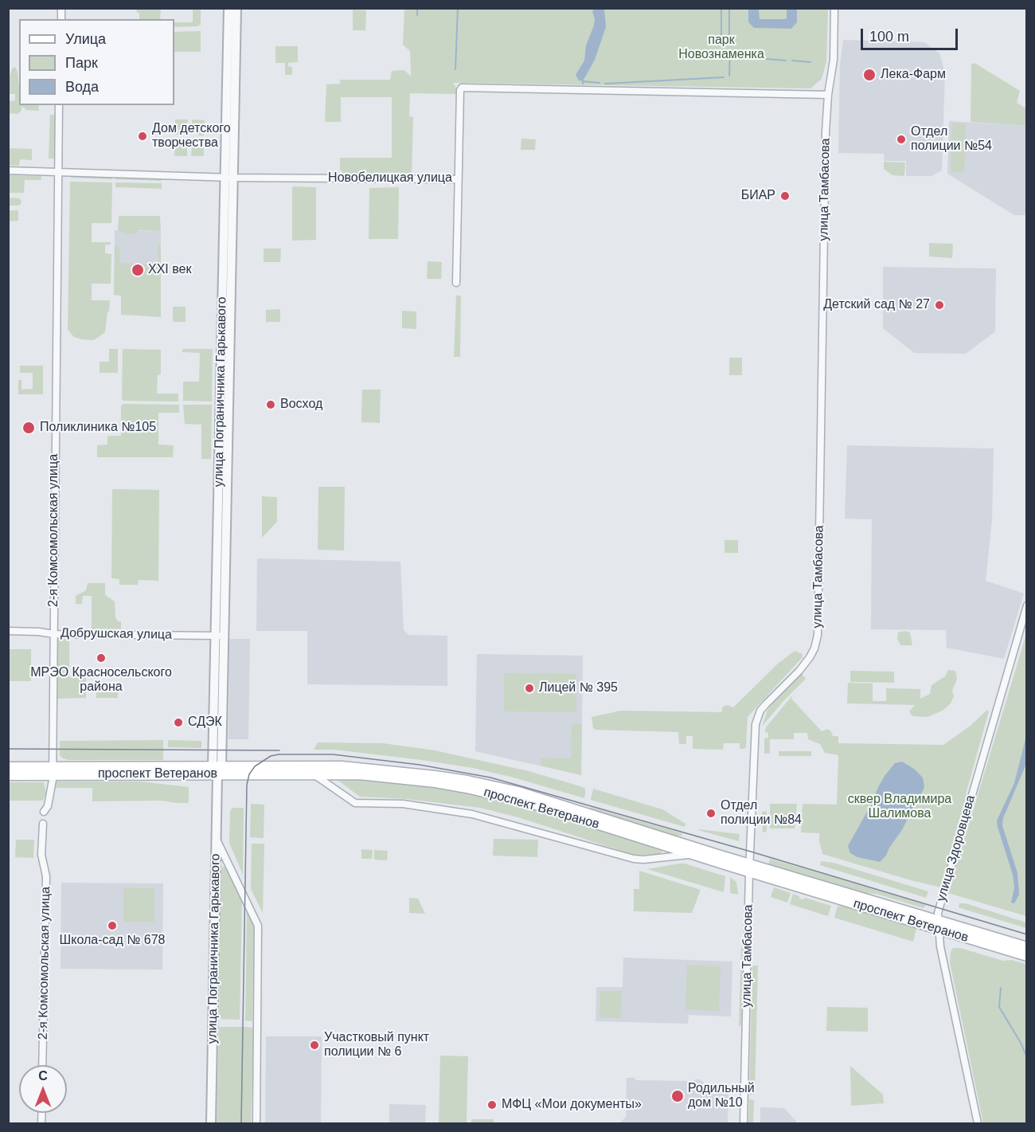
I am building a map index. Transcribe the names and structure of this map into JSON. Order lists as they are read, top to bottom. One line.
{"streets":{"main road":["проспект Ветеранов"],"street":["Новобелицкая улица","улица Тамбасова","улица Пограничника Гарькавого","2-я Комсомольская улица","Добрушская улица","улица Здоровцева"]},"crossings":[["Новобелицкая улица","улица Тамбасова"],["Новобелицкая улица","улица Пограничника Гарькавого"],["Новобелицкая улица","2-я Комсомольская улица"],["улица Тамбасова","проспект Ветеранов"],["улица Пограничника Гарькавого","Добрушская улица"],["улица Пограничника Гарькавого","проспект Ветеранов"],["2-я Комсомольская улица","Добрушская улица"],["2-я Комсомольская улица","проспект Ветеранов"],["проспект Ветеранов","улица Здоровцева"]],"parks":["парк Новознаменка","сквер Владимира Шалимова"],"places":["Лека-Фарм","Дом детского творчества","Отдел полиции №54","БИАР","XXI век","Детский сад № 27","Восход","Поликлиника №105","МРЭО Красносельского района","Лицей № 395","СДЭК","Отдел полиции №84","Школа-сад № 678","Участковый пункт полиции № 6","Родильный дом №10","МФЦ «Мои документы»"],"legend":["Улица","Парк","Вода"],"scale_bar":"100 m","north":"top"}
